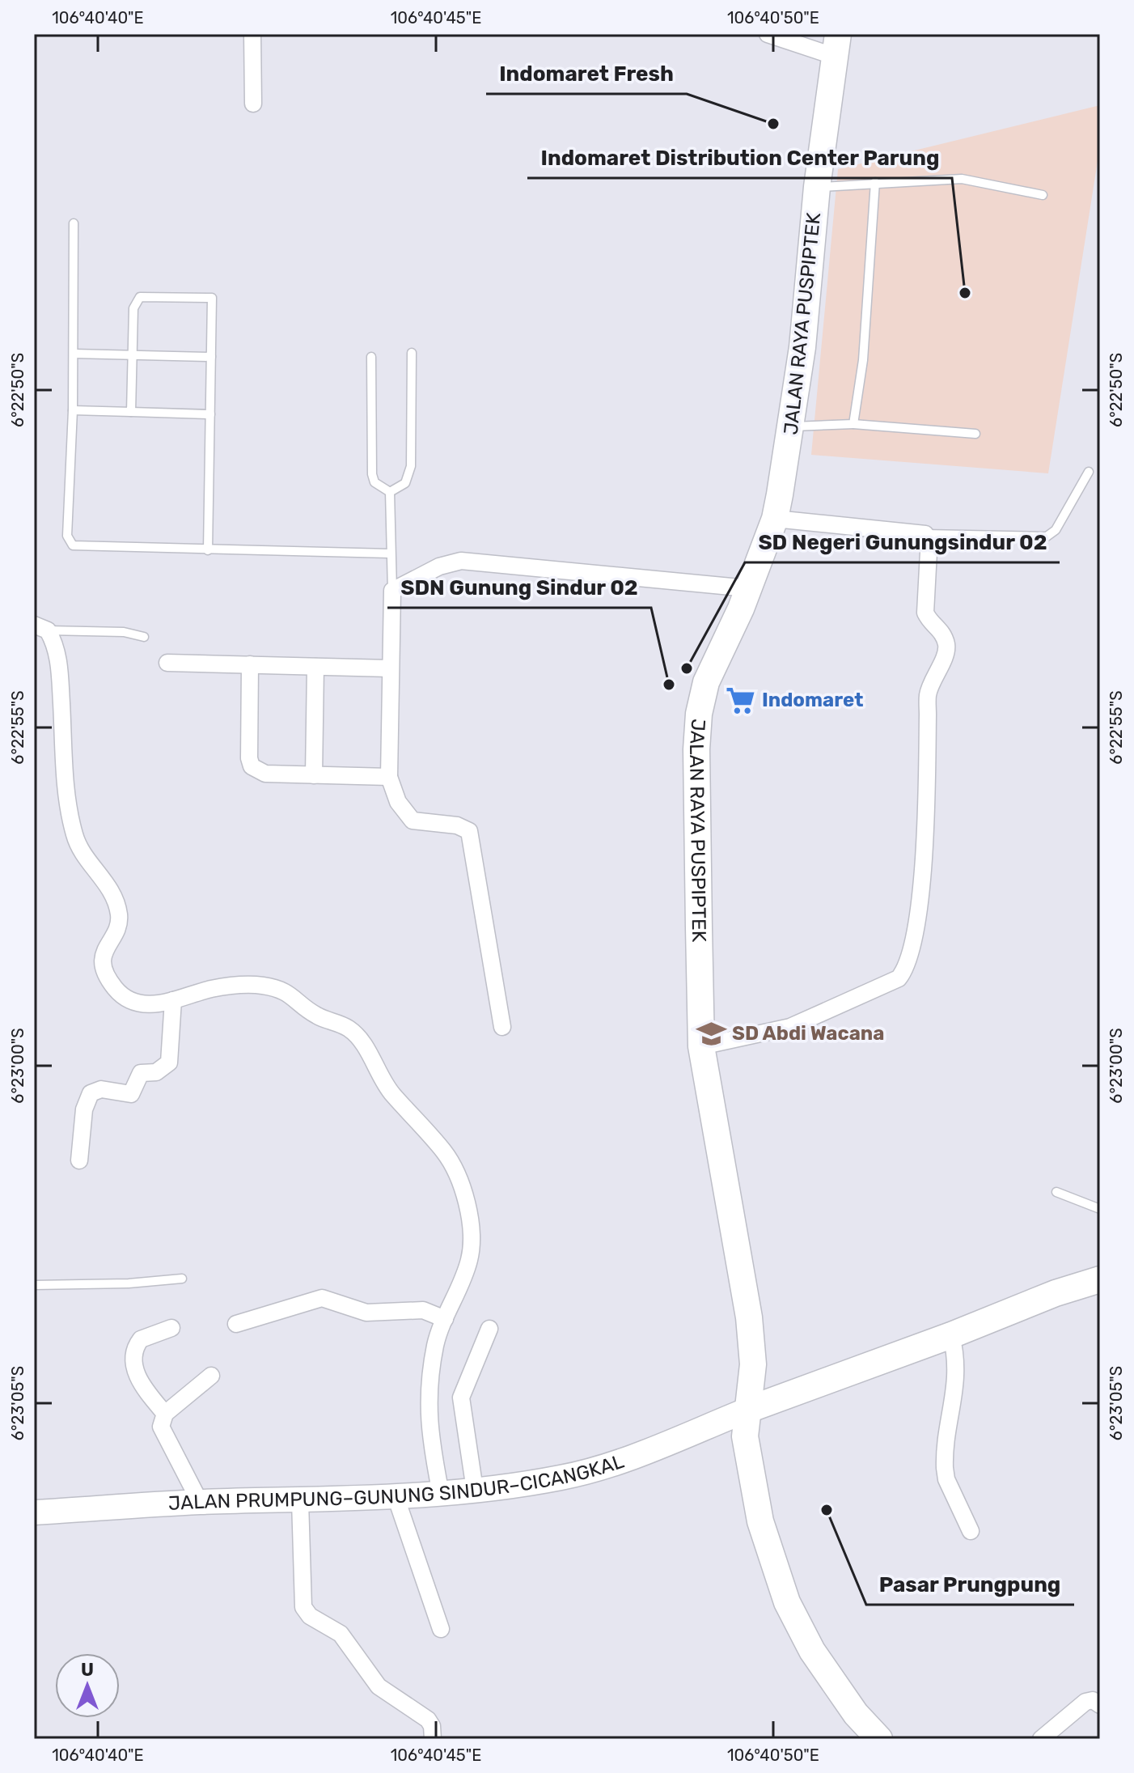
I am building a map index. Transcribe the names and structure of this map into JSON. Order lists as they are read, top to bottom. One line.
{"streets":{"main road":["JALAN RAYA PUSPIPTEK","JALAN PRUMPUNG–GUNUNG SINDUR–CICANGKAL"]},"crossings":[["JALAN RAYA PUSPIPTEK","JALAN PRUMPUNG–GUNUNG SINDUR–CICANGKAL"]],"places":{"other":["Indomaret Fresh","Indomaret Distribution Center Parung","SD Negeri Gunungsindur 02","SDN Gunung Sindur 02","Pasar Prungpung"],"supermarket":["Indomaret"],"school or university":["SD Abdi Wacana"]},"north":"top","coordinates":["106°40'40\"E","106°40'45\"E","106°40'50\"E","6°22'50\"S","6°22'55\"S","6°23'00\"S","6°23'05\"S"]}
